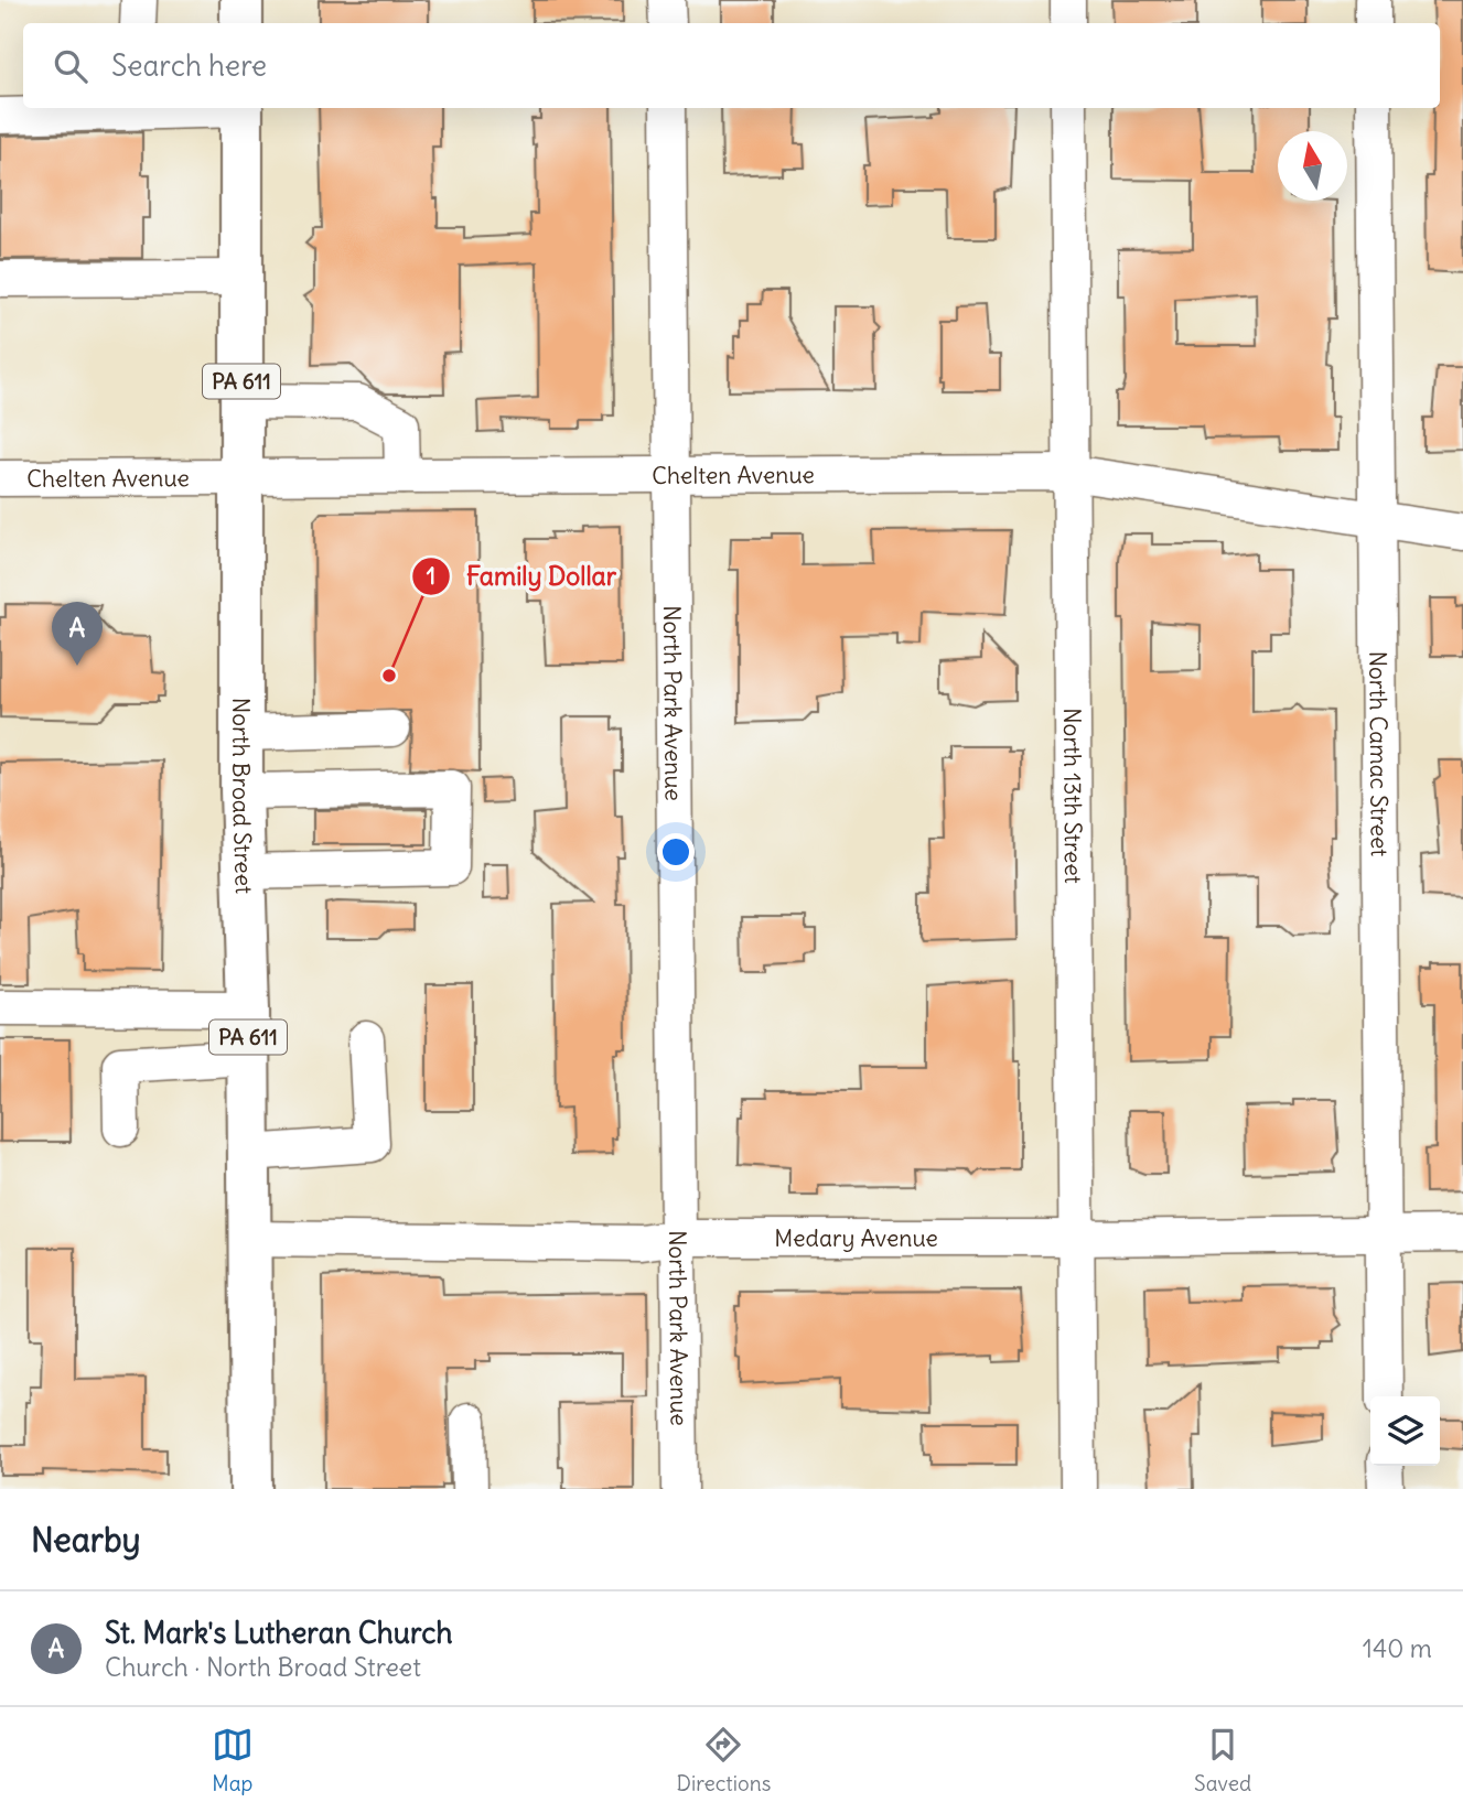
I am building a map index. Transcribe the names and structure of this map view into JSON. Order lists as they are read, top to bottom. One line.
{"streets":{"main road":["PA 611","North Broad Street"],"street":["Chelten Avenue","North Park Avenue","North Camac Street","North 13th Street","Medary Avenue"]},"crossings":[["Chelten Avenue","North Park Avenue"],["Chelten Avenue","North Camac Street"],["Chelten Avenue","North Broad Street"],["Chelten Avenue","North 13th Street"],["North Park Avenue","Medary Avenue"],["North Camac Street","Medary Avenue"],["North Broad Street","Medary Avenue"],["North 13th Street","Medary Avenue"]],"places":["Family Dollar"],"north":"top","page":{"search":"Search here","pins":"A","heading":"Nearby","list":[{"mark":"A","name":"St. Mark's Lutheran Church","note":"Church · North Broad Street","value":"140 m"}],"nav":["Map","Directions","Saved"]}}
